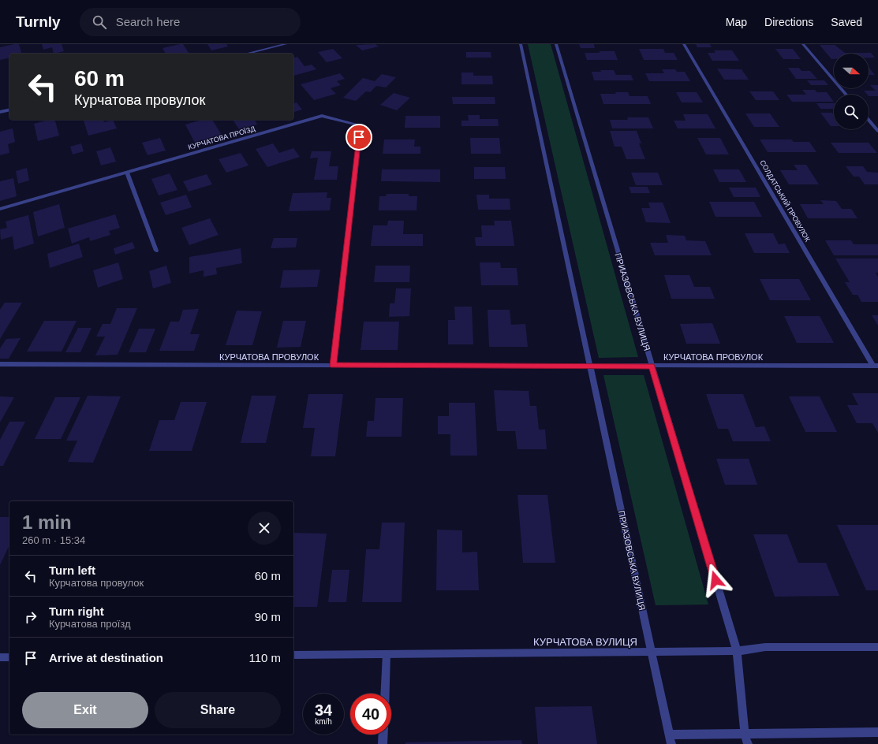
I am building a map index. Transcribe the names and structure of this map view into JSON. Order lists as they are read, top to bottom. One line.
{"streets":{"street":["КУРЧАТОВА ПРОЇЗД","СОЛДАТСЬКИЙ ПРОВУЛОК","ПРИАЗОВСЬКА ВУЛИЦЯ","КУРЧАТОВА ПРОВУЛОК","КУРЧАТОВА ВУЛИЦЯ"]},"crossings":[["КУРЧАТОВА ПРОЇЗД","КУРЧАТОВА ПРОВУЛОК"],["СОЛДАТСЬКИЙ ПРОВУЛОК","КУРЧАТОВА ПРОВУЛОК"],["ПРИАЗОВСЬКА ВУЛИЦЯ","КУРЧАТОВА ПРОВУЛОК"],["ПРИАЗОВСЬКА ВУЛИЦЯ","КУРЧАТОВА ВУЛИЦЯ"]],"north":"right","page":{"header":"Turnly","search":"Search here","nav":["Map","Directions","Saved"],"turn":["60 m","Курчатова провулок"],"heading":["1 min","260 m · 15:34"],"list":[{"name":"Turn left","note":"Курчатова провулок","value":"60 m"},{"name":"Turn right","note":"Курчатова проїзд","value":"90 m"},{"name":"Arrive at destination","value":"110 m"}],"buttons":["Exit","Share"],"speed":"34 km/h","limit":"40"}}
